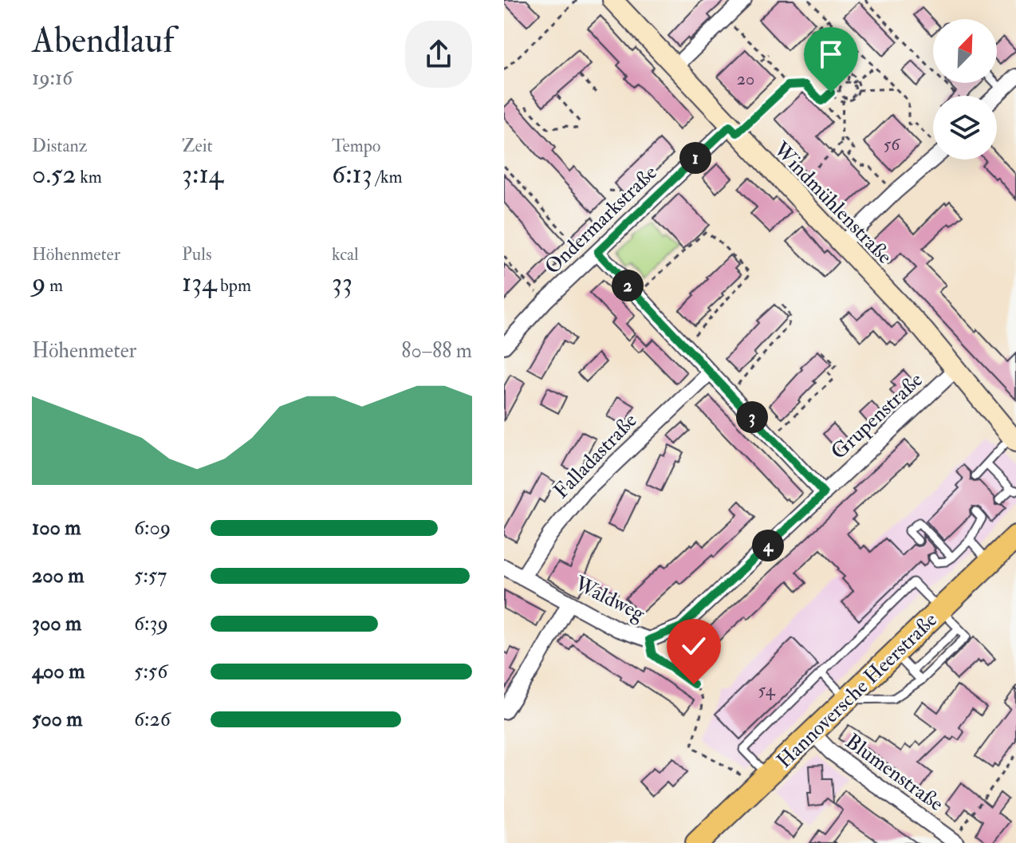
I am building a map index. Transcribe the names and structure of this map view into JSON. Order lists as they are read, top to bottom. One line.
{"streets":{"main road":["Hannoversche Heerstraße"],"street":["Windmühlenstraße","Ondermarkstraße","Grupenstraße","Falladastraße","Waldweg","Blumenstraße"]},"crossings":[["Windmühlenstraße","Ondermarkstraße"],["Windmühlenstraße","Grupenstraße"],["Grupenstraße","Waldweg"],["Falladastraße","Waldweg"],["Waldweg","Hannoversche Heerstraße"],["Hannoversche Heerstraße","Blumenstraße"]],"house_numbers":["20","56","54"],"north":"top right","page":{"heading":["Abendlauf","19:16"],"stats":[["Distanz","0.52 km"],["Zeit","3:14"],["Tempo","6:13 /km"],["Höhenmeter","9 m"],["Puls","134 bpm"],["kcal","33"]],"pins":["1","2","3","4"],"chart":["Höhenmeter","80–88 m"],"list":[{"name":"100 m","note":"6:09"},{"name":"200 m","note":"5:57"},{"name":"300 m","note":"6:39"},{"name":"400 m","note":"5:56"},{"name":"500 m","note":"6:26"}]}}
